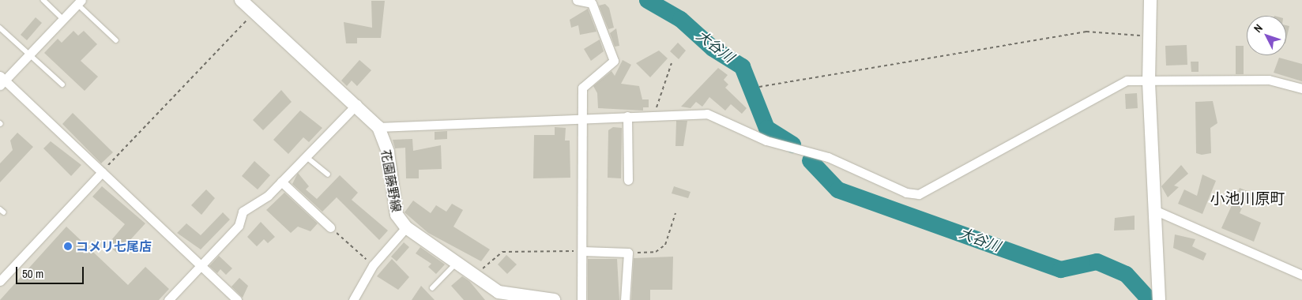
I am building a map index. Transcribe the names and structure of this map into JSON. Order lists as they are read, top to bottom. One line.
{"streets":{"main road":["花園藤野線"]},"districts":["小池川原町"],"water":["大谷川"],"places":["コメリ七尾店"],"scale_bar":"50 m","north":"top left"}
